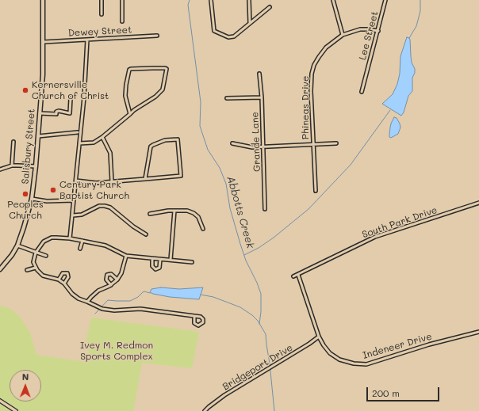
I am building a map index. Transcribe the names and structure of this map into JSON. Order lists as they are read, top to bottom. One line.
{"streets":{"main road":["Salisbury Street"],"street":["Dewey Street","Lee Street","Phineas Drive","Grande Lane","South Park Drive","Indeneer Drive","Bridgeport Drive"]},"crossings":[["Dewey Street","Salisbury Street"],["Lee Street","Phineas Drive"],["South Park Drive","Indeneer Drive"],["Indeneer Drive","Bridgeport Drive"]],"water":["Abbotts Creek"],"parks":["Ivey M. Redmon Sports Complex"],"places":["Kernersville Church of Christ","Century Park Baptist Church","Peoples Church"],"scale_bar":"200 m","north":"top"}
